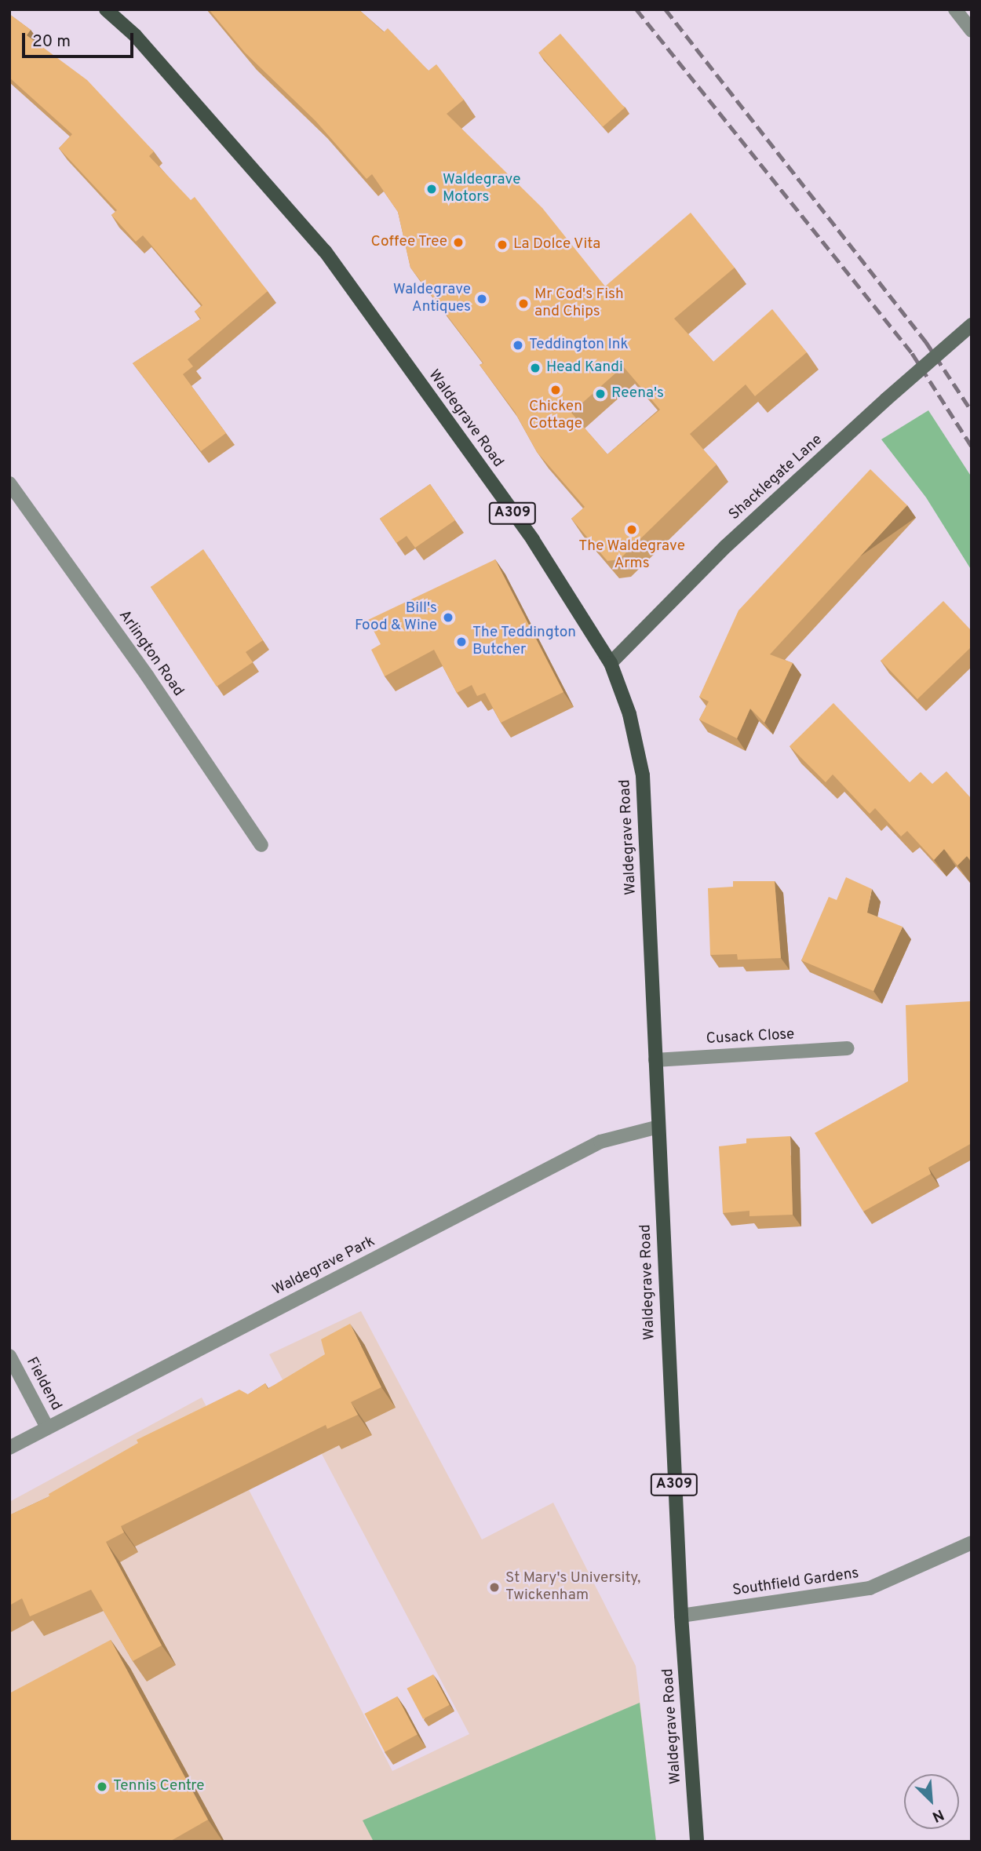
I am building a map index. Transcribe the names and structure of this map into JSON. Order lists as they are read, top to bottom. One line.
{"streets":{"main road":["Waldegrave Road","Shacklegate Lane","A309"],"street":["Arlington Road","Cusack Close","Waldegrave Park","Fieldend","Southfield Gardens"]},"crossings":[["Waldegrave Road","Shacklegate Lane"],["Waldegrave Road","Cusack Close"],["Waldegrave Road","Waldegrave Park"],["Waldegrave Road","Southfield Gardens"],["Waldegrave Park","Fieldend"]],"places":["Waldegrave Motors","Coffee Tree","La Dolce Vita","Waldegrave Antiques","Mr Cod's Fish and Chips","Teddington Ink","Head Kandi","Chicken Cottage","Reena's","The Waldegrave Arms","Bill's Food & Wine","The Teddington Butcher","St Mary's University, Twickenham","Tennis Centre"],"scale_bar":"20 m","north":"bottom right"}
